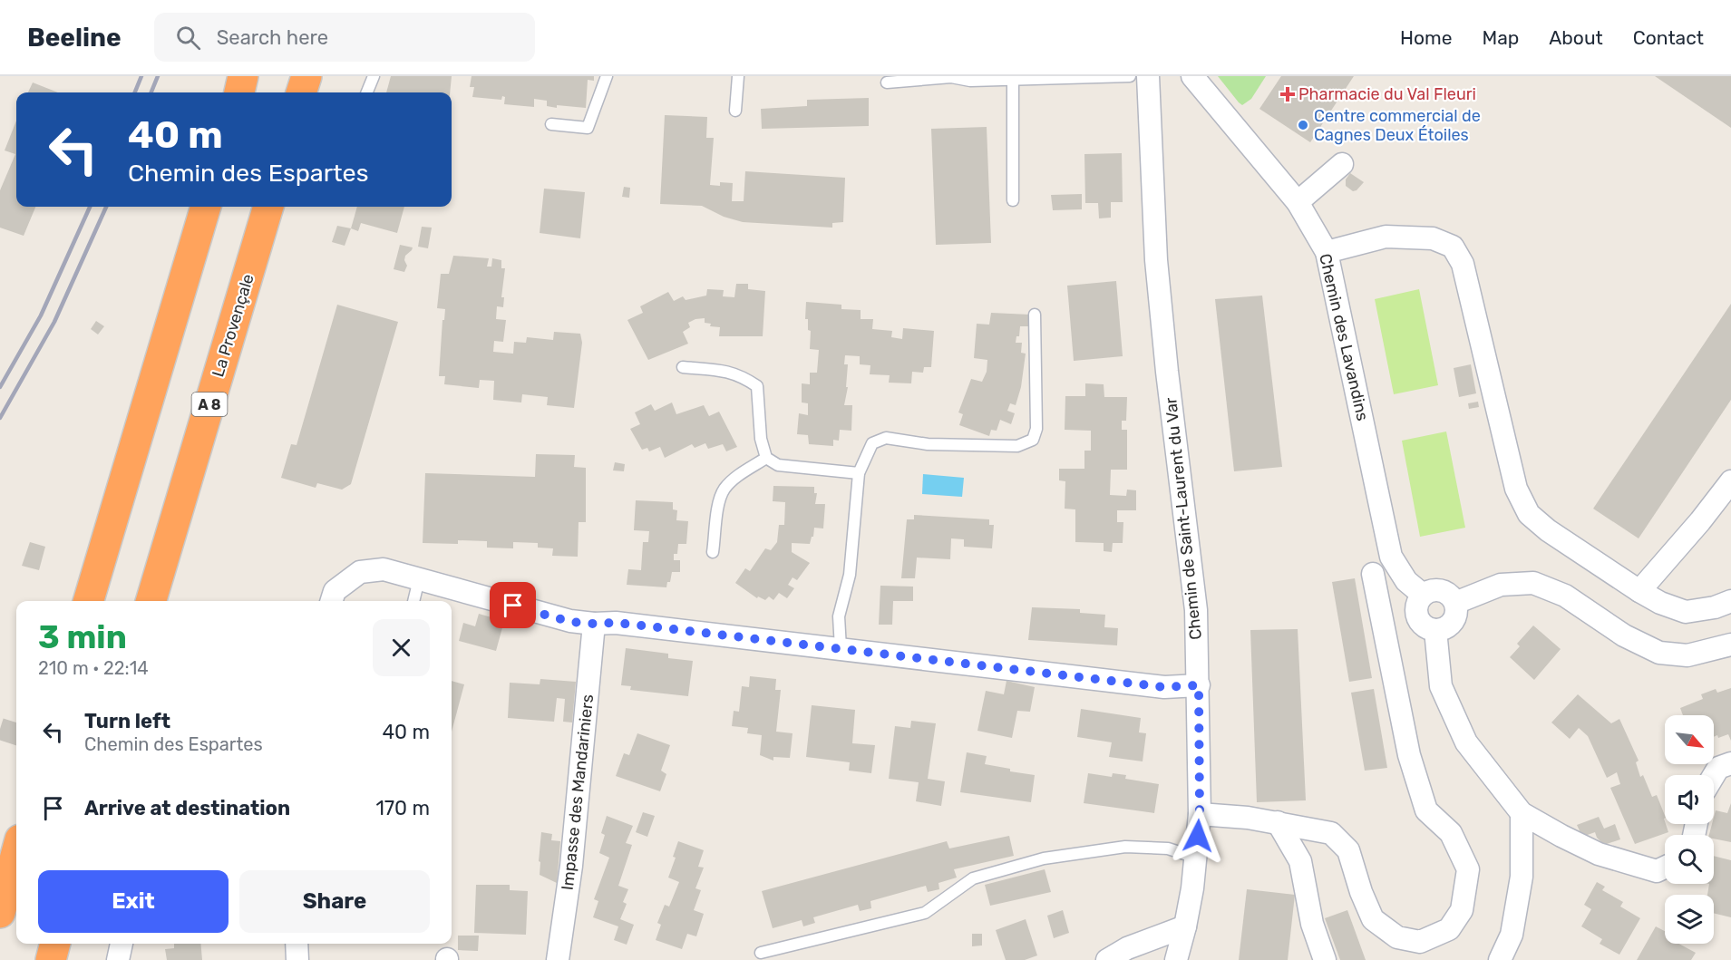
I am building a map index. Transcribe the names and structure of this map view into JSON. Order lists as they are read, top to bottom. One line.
{"streets":{"highway":["La Provençale","A 8"],"street":["Chemin des Lavandins","Chemin de Saint-Laurent du Var","Impasse des Mandariniers"]},"places":{"health":["Pharmacie du Val Fleuri"],"other":["Centre commercial de Cagnes Deux Étoiles"]},"north":"bottom right","page":{"header":"Beeline","search":"Search here","nav":["Home","Map","About","Contact"],"turn":["40 m","Chemin des Espartes"],"heading":["3 min","210 m · 22:14"],"list":[{"name":"Turn left","note":"Chemin des Espartes","value":"40 m"},{"name":"Arrive at destination","value":"170 m"}],"buttons":["Exit","Share"]}}
